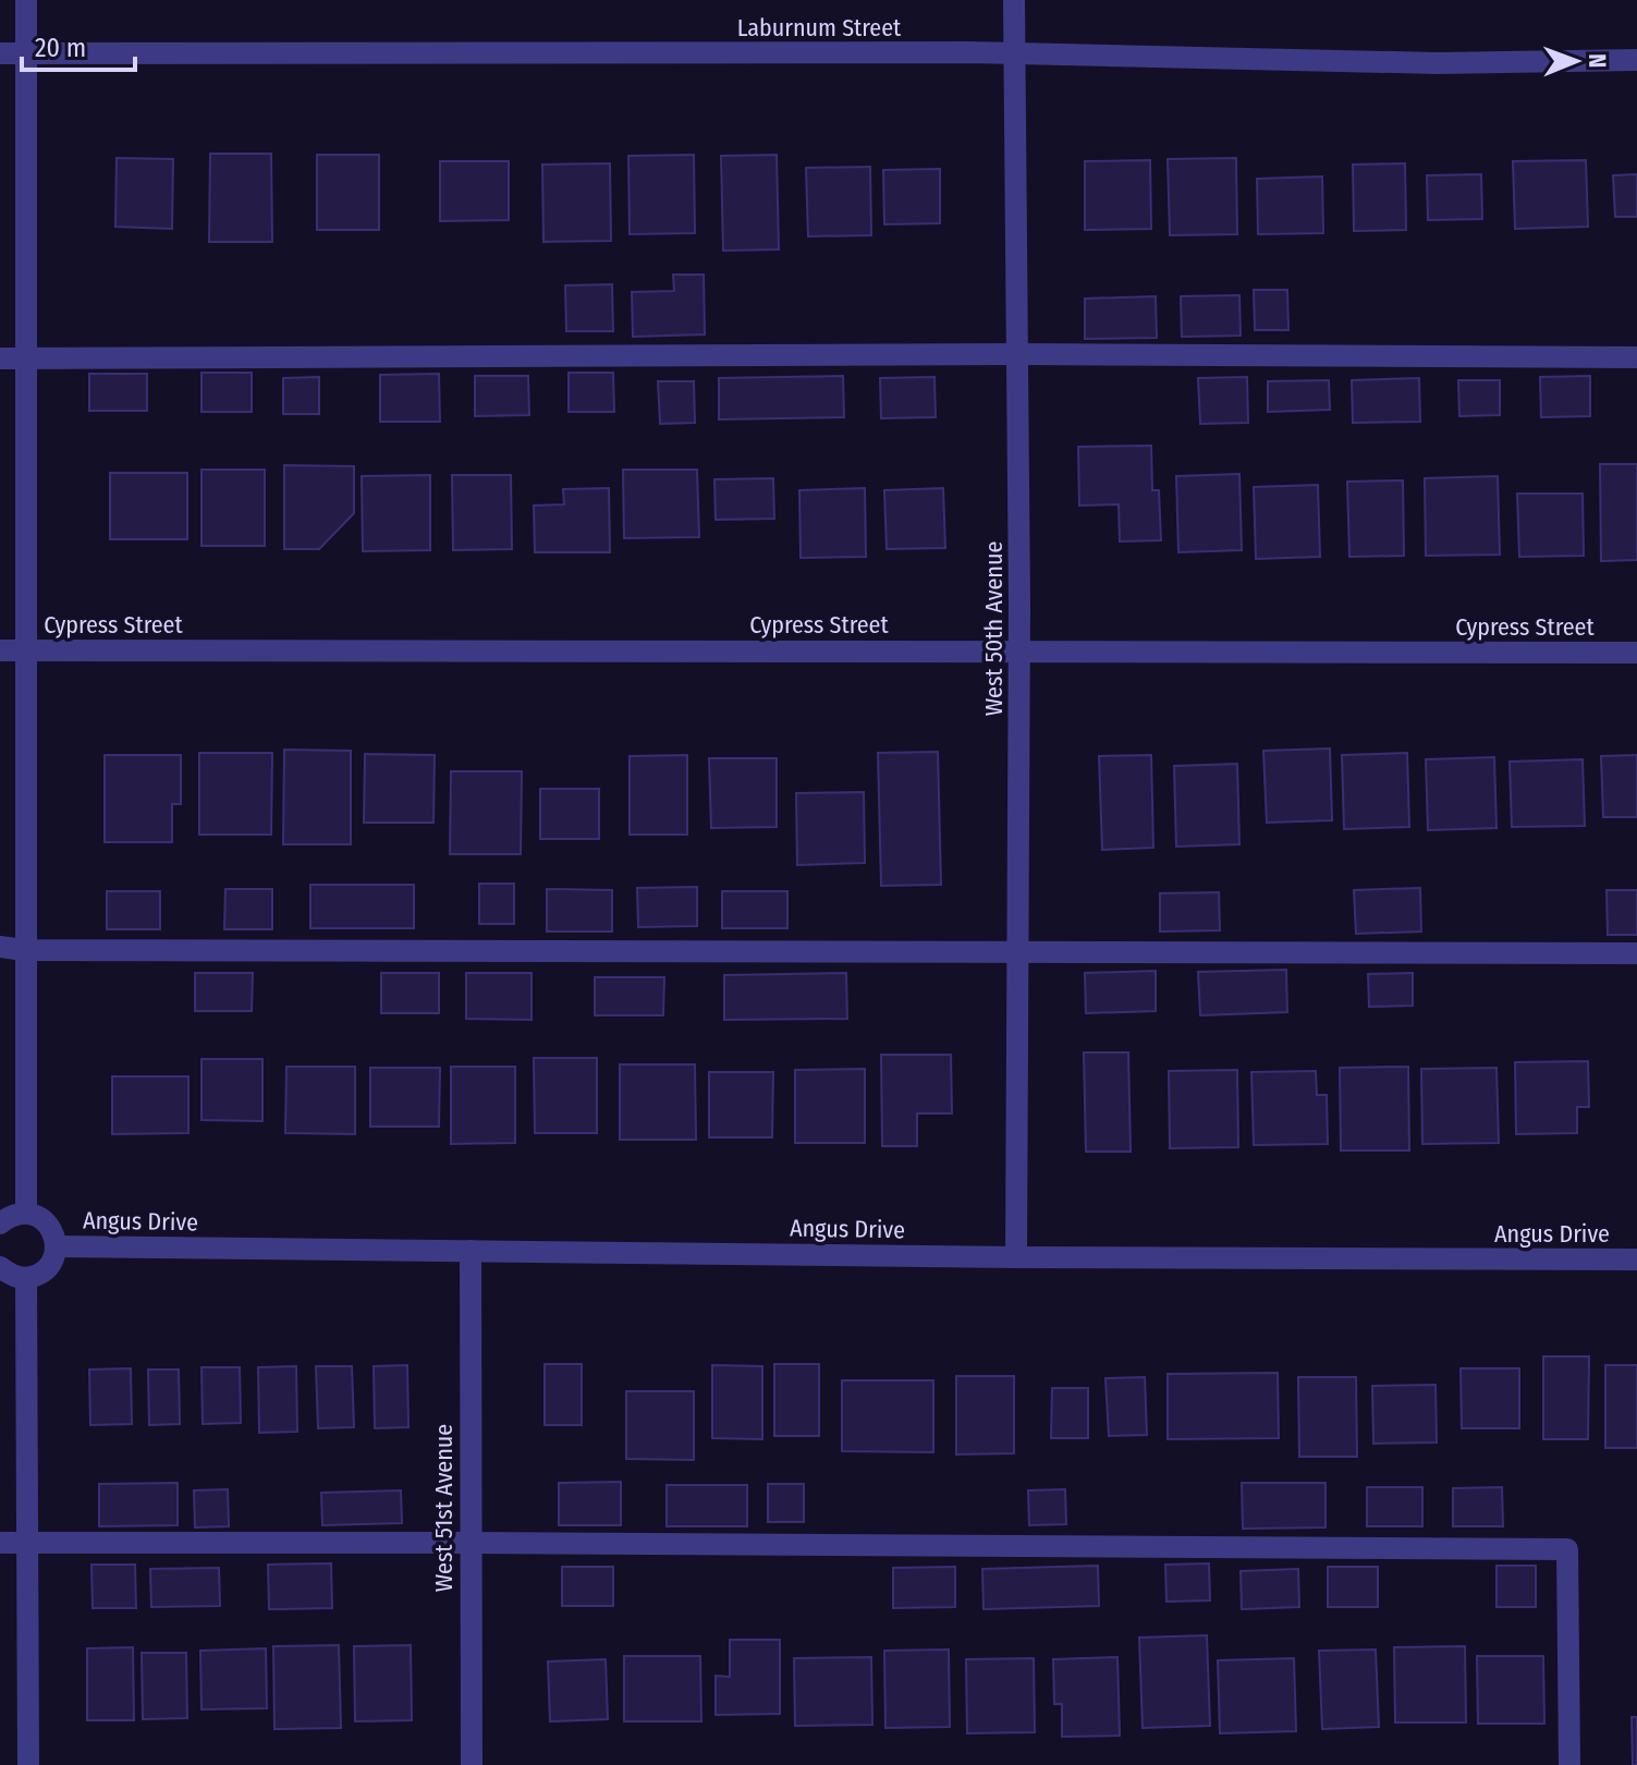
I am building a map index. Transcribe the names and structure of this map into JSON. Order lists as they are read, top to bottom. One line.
{"streets":{"street":["Laburnum Street","Cypress Street","West 50th Avenue","Angus Drive","West 51st Avenue"]},"crossings":[["Laburnum Street","West 50th Avenue"],["Cypress Street","West 50th Avenue"],["West 50th Avenue","Angus Drive"],["Angus Drive","West 51st Avenue"]],"scale_bar":"20 m","north":"right"}
